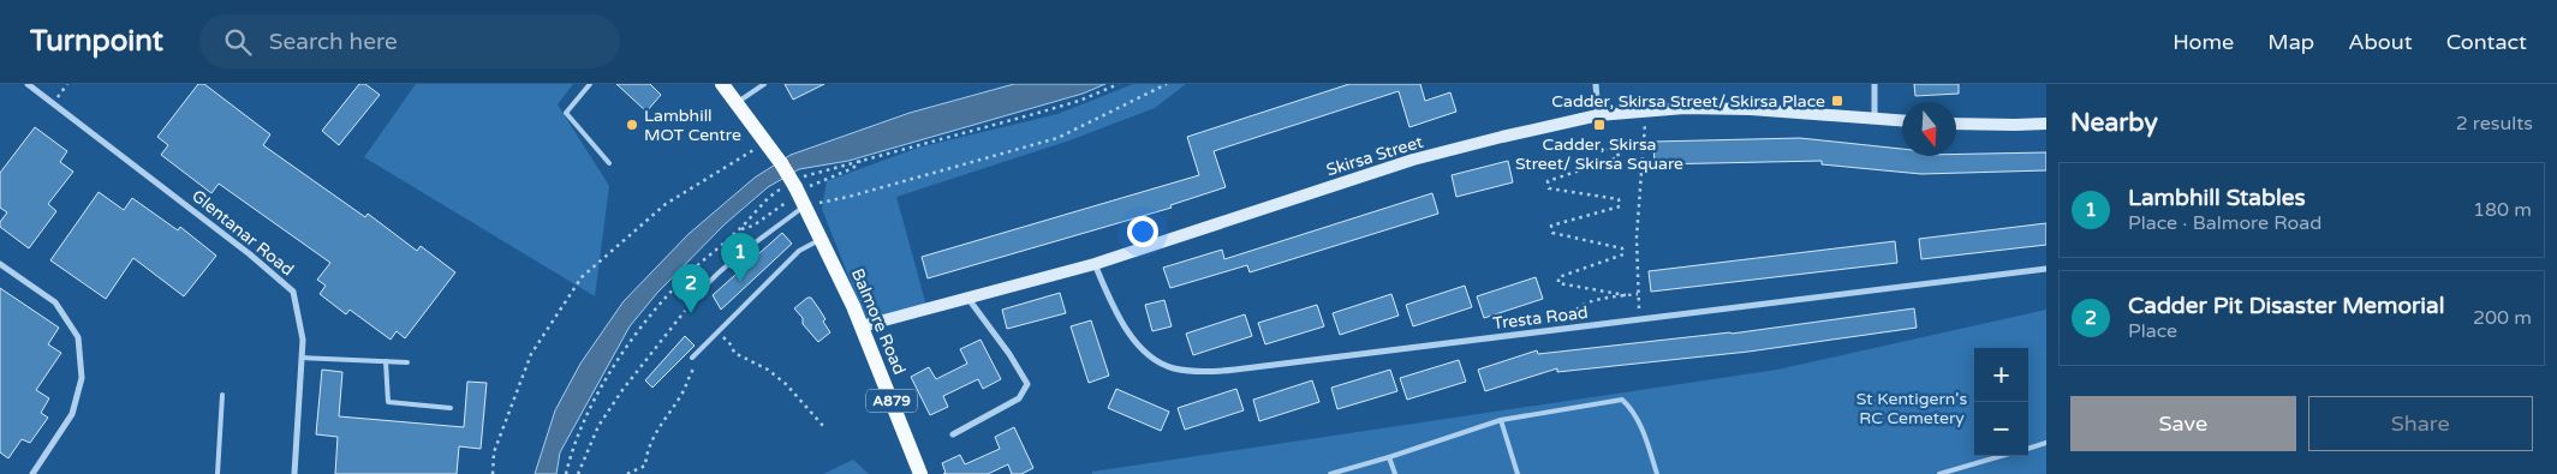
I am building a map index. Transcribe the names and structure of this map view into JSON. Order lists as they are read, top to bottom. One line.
{"streets":{"main road":["Balmore Road","A879"],"street":["Skirsa Street","Glentanar Road","Tresta Road"]},"crossings":[["Skirsa Street","Tresta Road"],["Skirsa Street","Balmore Road"],["Balmore Road","A879"]],"parks":["St Kentigern's RC Cemetery"],"places":{"transit":["Cadder, Skirsa Street/ Skirsa Place","Cadder, Skirsa Street/ Skirsa Square"],"other":["Lambhill MOT Centre"]},"north":"bottom","page":{"header":"Turnpoint","search":"Search here","nav":["Home","Map","About","Contact"],"heading":["Nearby","2 results"],"list":[{"mark":"1","name":"Lambhill Stables","note":"Place · Balmore Road","value":"180 m"},{"mark":"2","name":"Cadder Pit Disaster Memorial","note":"Place","value":"200 m"}],"pins":["1","2"],"map_buttons":["+","−"],"buttons":["Save","Share"]}}
